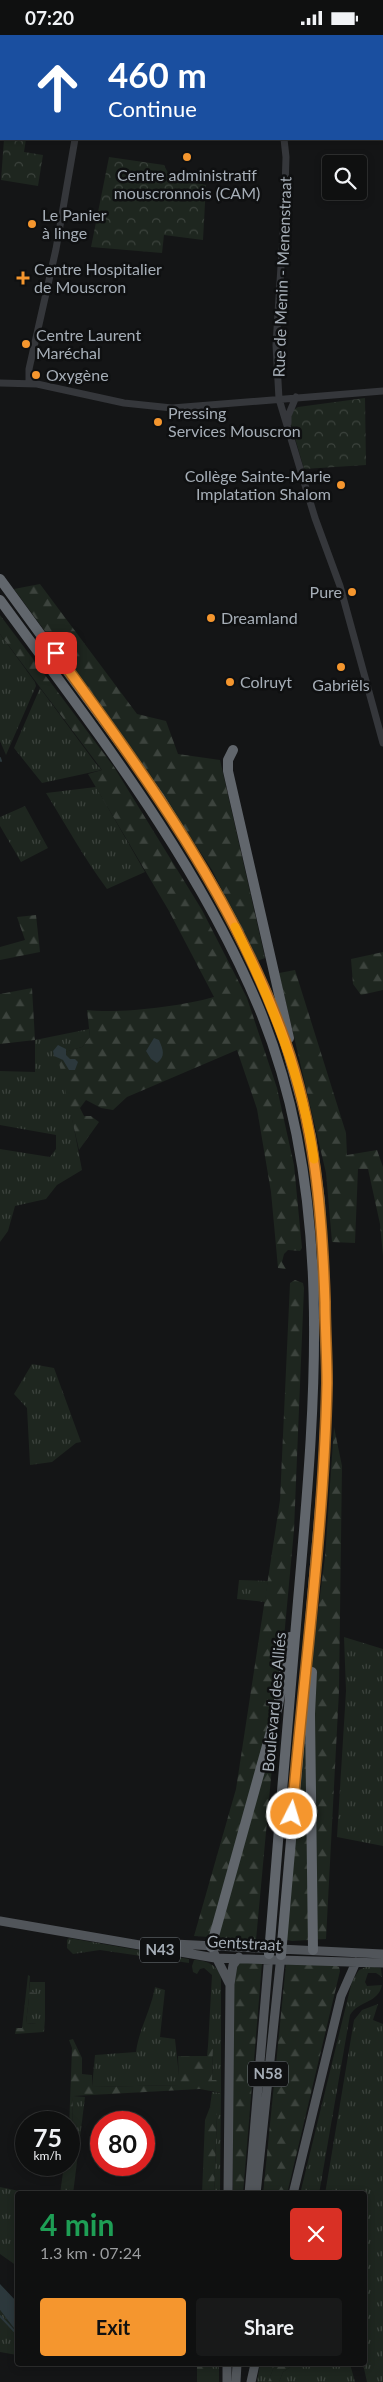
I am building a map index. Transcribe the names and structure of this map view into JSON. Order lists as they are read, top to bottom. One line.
{"streets":{"highway":["Boulevard des Alliés","N58"],"main road":["Gentstraat","N43"],"street":["Rue de Menin - Menenstraat"]},"crossings":[["Boulevard des Alliés","N43"],["Boulevard des Alliés","N58"],["Gentstraat","N43"],["Gentstraat","N58"],["N43","N58"]],"places":{"other":["Centre administratif mouscronnois (CAM)","Le Panier à linge","Centre Laurent Maréchal","Oxygène","Pressing Services Mouscron","Collège Sainte-Marie Implatation Shalom","Pure","Dreamland","Gabriëls","Colruyt"],"health":["Centre Hospitalier de Mouscron"]},"page":{"status":"07:20","turn":["460 m","Continue"],"speed":"75 km/h","limit":"80","heading":["4 min","1.3 km · 07:24"],"buttons":["Exit","Share"]}}
